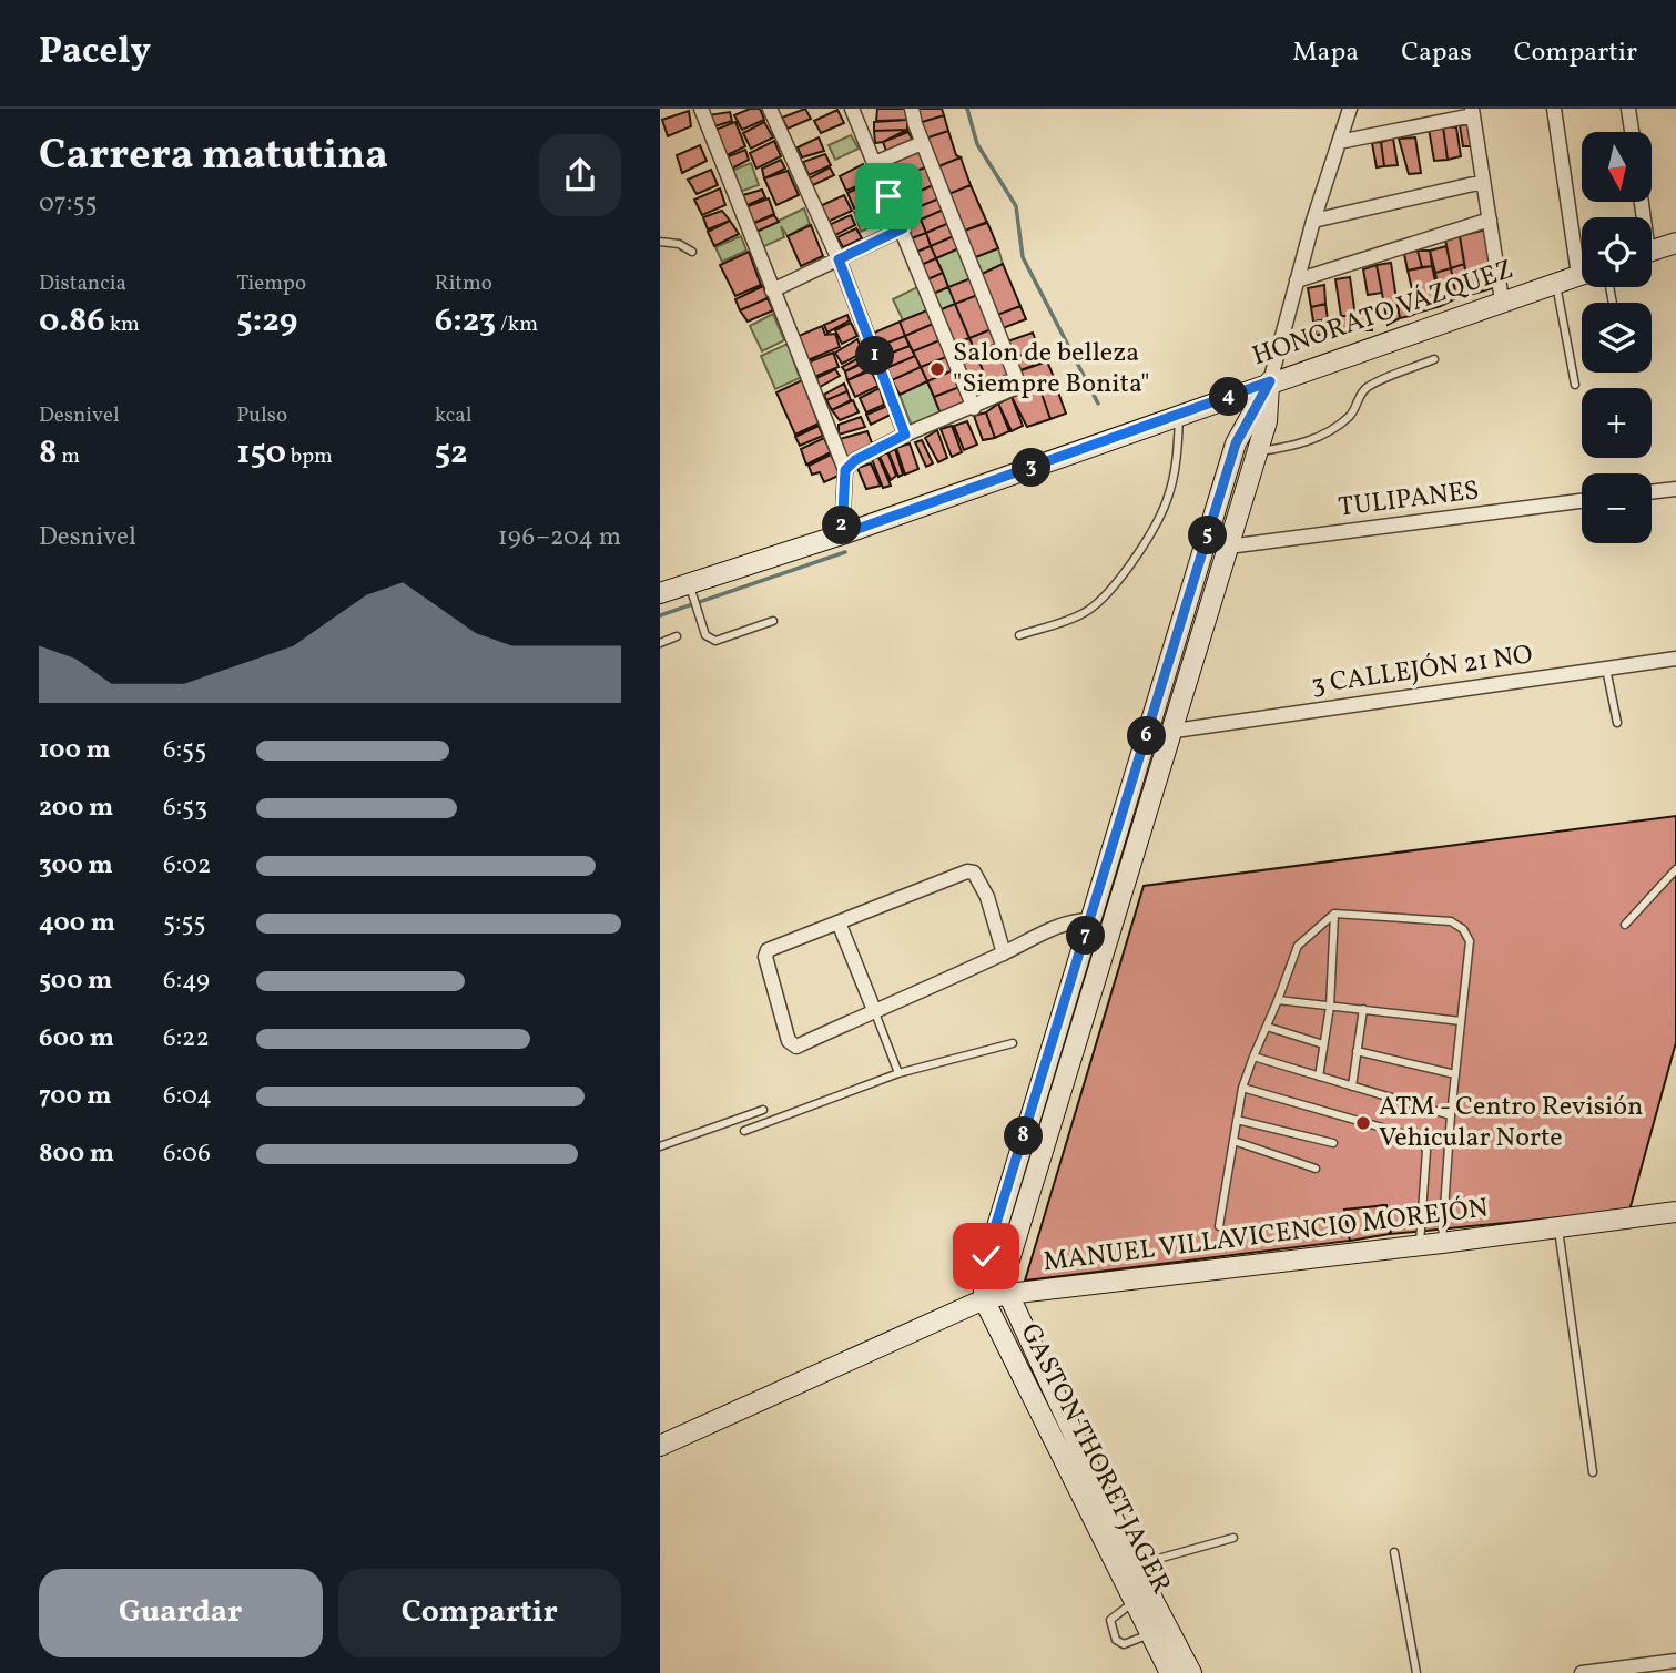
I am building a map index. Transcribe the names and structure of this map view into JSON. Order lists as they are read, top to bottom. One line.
{"streets":{"street":["HONORATO VÁZQUEZ","TULIPANES","3 CALLEJÓN 21 NO","MANUEL VILLAVICENCIO MOREJÓN","GASTON THORET JAGER"]},"crossings":[["HONORATO VÁZQUEZ","GASTON THORET JAGER"],["TULIPANES","GASTON THORET JAGER"],["3 CALLEJÓN 21 NO","GASTON THORET JAGER"],["MANUEL VILLAVICENCIO MOREJÓN","GASTON THORET JAGER"]],"places":["Salon de belleza \"Siempre Bonita\"","ATM - Centro Revisión Vehicular Norte"],"north":"bottom","page":{"header":"Pacely","nav":["Mapa","Capas","Compartir"],"heading":["Carrera matutina","07:55"],"map_buttons":["+","−"],"stats":[["Distancia","0.86 km"],["Tiempo","5:29"],["Ritmo","6:23 /km"],["Desnivel","8 m"],["Pulso","150 bpm"],["kcal","52"]],"pins":["1","4","3","2","5","6","7","8"],"chart":["Desnivel","196–204 m"],"list":[{"name":"100 m","note":"6:55"},{"name":"200 m","note":"6:53"},{"name":"300 m","note":"6:02"},{"name":"400 m","note":"5:55"},{"name":"500 m","note":"6:49"},{"name":"600 m","note":"6:22"},{"name":"700 m","note":"6:04"},{"name":"800 m","note":"6:06"}],"buttons":["Guardar","Compartir"]}}
